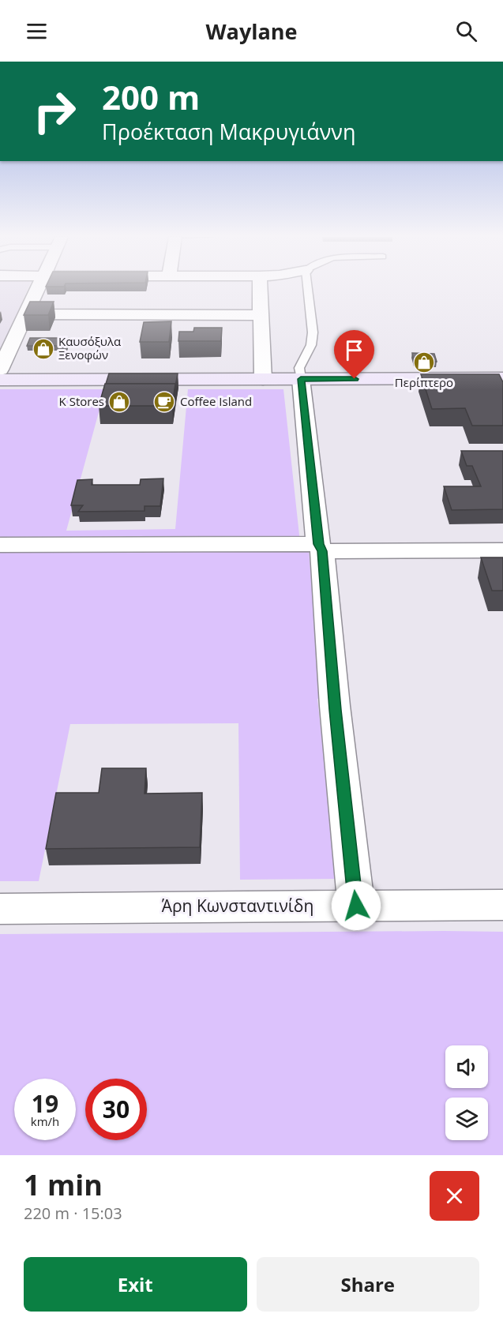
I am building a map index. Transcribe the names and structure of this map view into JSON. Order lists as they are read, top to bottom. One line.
{"streets":{"street":["Άρη Κωνσταντινίδη"]},"places":{"shop":["Καυσόξυλα Ξενοφών","Περίπτερο","K Stores"],"cafe":["Coffee Island"]},"page":{"header":"Waylane","turn":["200 m","Προέκταση Μακρυγιάννη"],"speed":"19 km/h","limit":"30","heading":["1 min","220 m · 15:03"],"buttons":["Exit","Share"]}}
